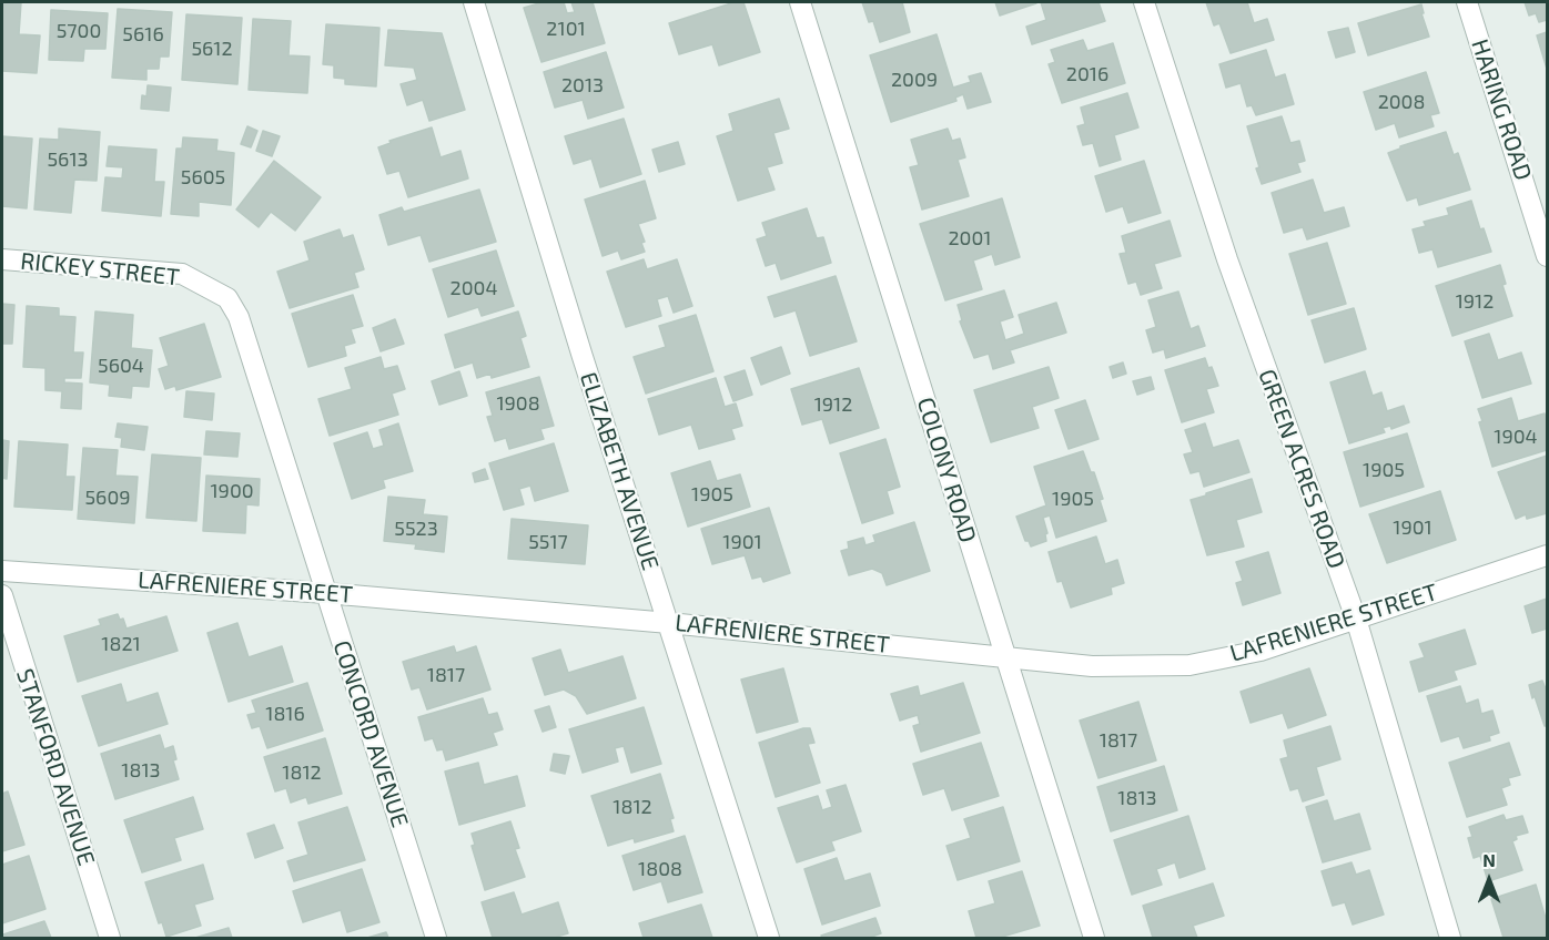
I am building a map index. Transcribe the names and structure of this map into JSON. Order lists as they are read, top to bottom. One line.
{"streets":{"street":["HARING ROAD","RICKEY STREET","GREEN ACRES ROAD","COLONY ROAD","ELIZABETH AVENUE","LAFRENIERE STREET","CONCORD AVENUE","STANFORD AVENUE"]},"crossings":[["RICKEY STREET","CONCORD AVENUE"],["GREEN ACRES ROAD","LAFRENIERE STREET"],["COLONY ROAD","LAFRENIERE STREET"],["ELIZABETH AVENUE","LAFRENIERE STREET"],["LAFRENIERE STREET","CONCORD AVENUE"]],"house_numbers":["2101","5700","5616","5612","2016","2009","2013","2008","5613","5605","2001","2004","1912","5604","1908","1912","1904","1905","1900","1905","5609","1905","1901","5523","5517","1901","1821","1817","1816","1817","1813","1812","1813","1812","1808"],"north":"top"}
